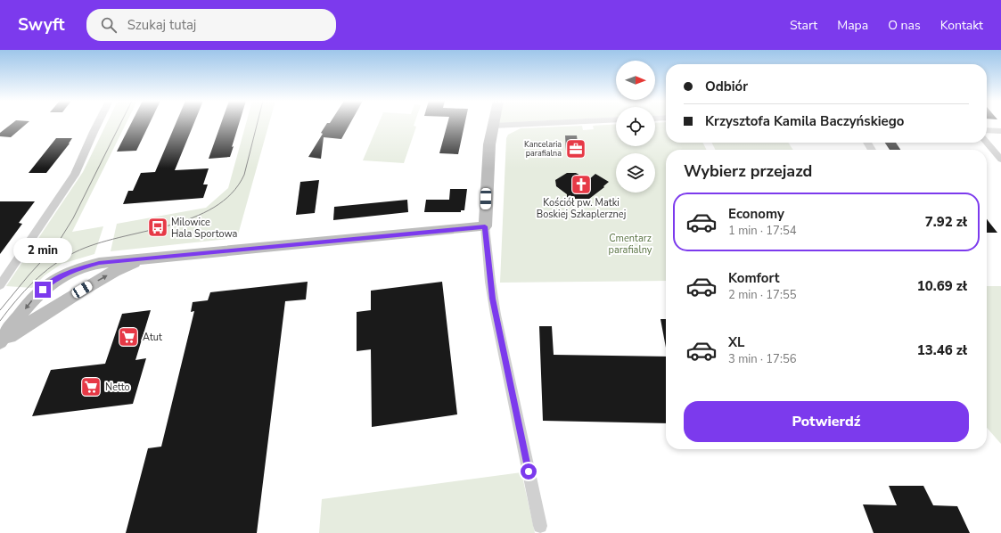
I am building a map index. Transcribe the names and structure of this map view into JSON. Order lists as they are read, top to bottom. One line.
{"parks":["Cmentarz parafialny"],"places":{"office":["Kancelaria parafialna"],"church":["Kościół pw. Matki Boskiej Szkaplerznej"],"bus stop":["Milowice Hala Sportowa"],"supermarket":["Atut","Netto"]},"north":"right","page":{"header":"Swyft","search":"Szukaj tutaj","nav":["Start","Mapa","O nas","Kontakt"],"banner":["Odbiór","Krzysztofa Kamila Baczyńskiego"],"heading":"Wybierz przejazd","list":[{"name":"Economy","note":"1 min · 17:54","value":"7.92 zł"},{"name":"Komfort","note":"2 min · 17:55","value":"10.69 zł"},{"name":"XL","note":"3 min · 17:56","value":"13.46 zł"}],"bubble":"2 min","buttons":"Potwierdź"}}
